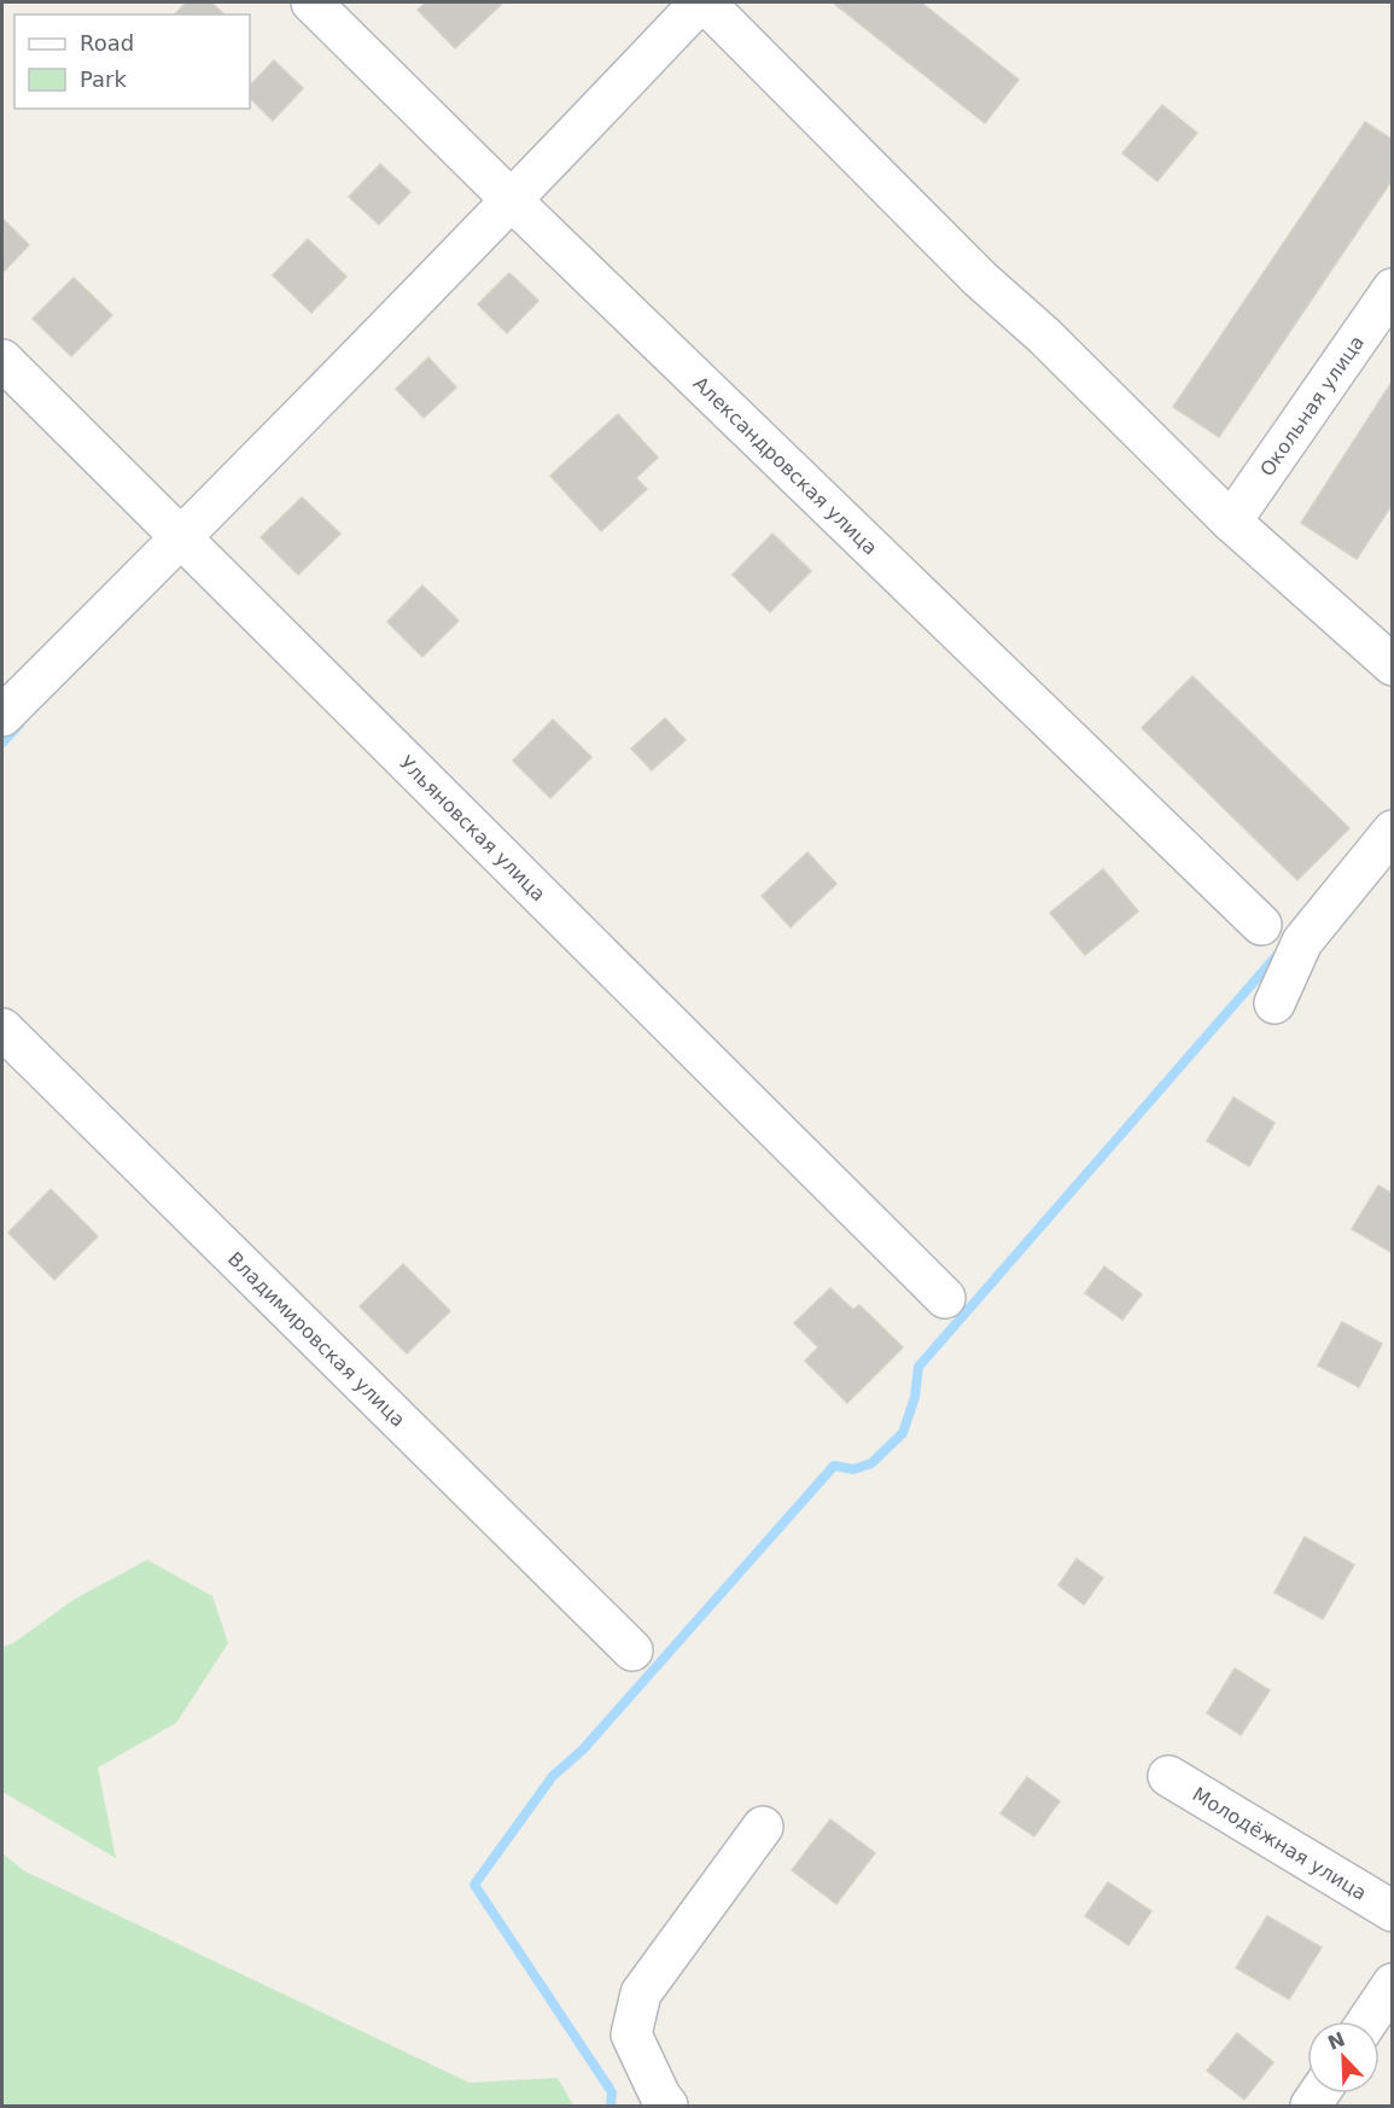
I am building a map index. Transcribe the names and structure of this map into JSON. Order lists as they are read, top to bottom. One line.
{"streets":{"street":["Окольная улица","Александровская улица","Ульяновская улица","Владимировская улица","Молодёжная улица"]},"legend":["Road","Park"],"north":"top left"}
